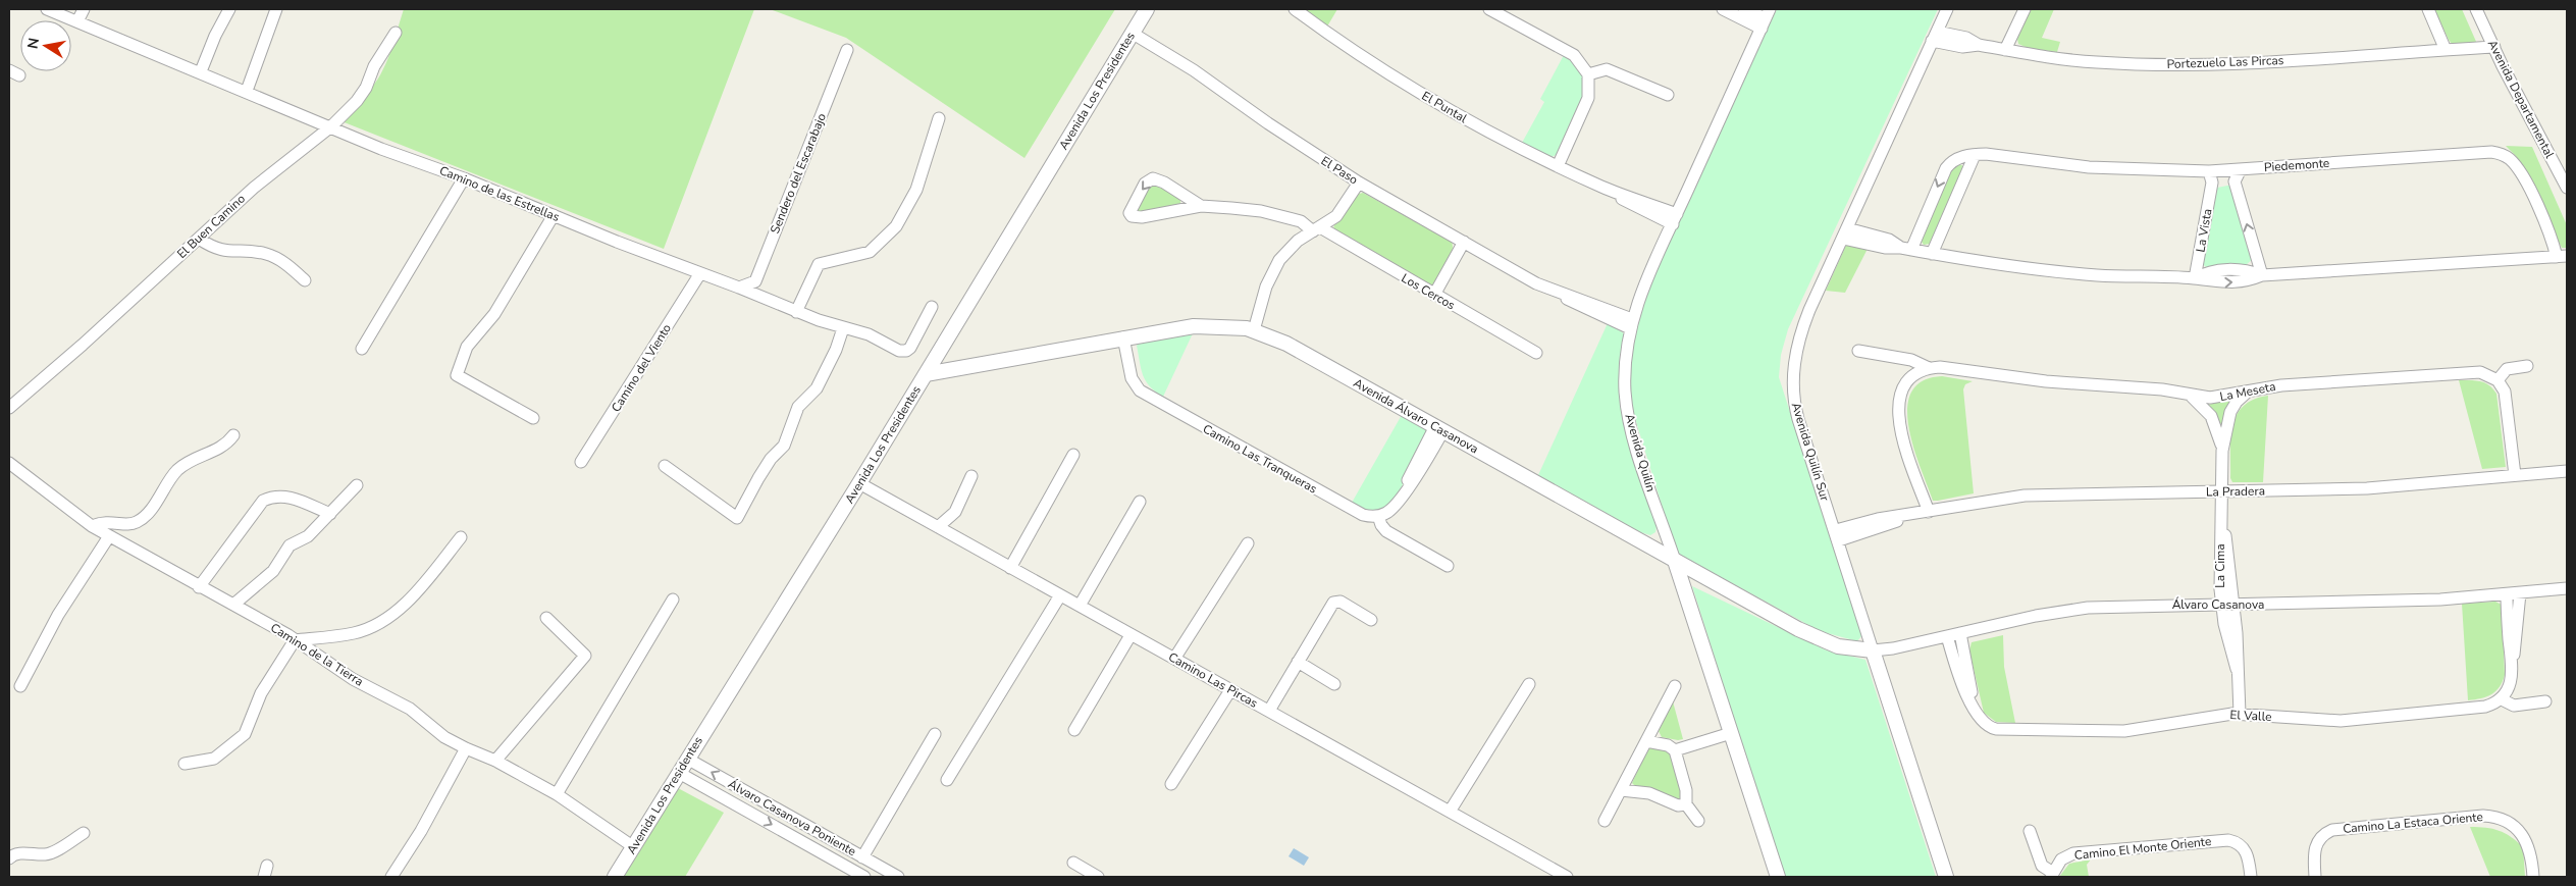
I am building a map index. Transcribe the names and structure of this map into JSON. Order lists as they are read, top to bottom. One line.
{"streets":{"street":["Portezuelo Las Pircas","Avenida Los Presidentes","Avenida Departamental","El Puntal","Piedemonte","El Paso","Sendero del Escarabajo","Camino de las Estrellas","El Buen Camino","La Vista","Los Cercos","Camino del Viento","La Meseta","Avenida Álvaro Casanova","Avenida Quilín Sur","Avenida Quilín","Camino Las Tranqueras","La Pradera","La Cima","Álvaro Casanova","Camino de la Tierra","Camino Las Pircas","El Valle","Álvaro Casanova Poniente","Camino La Estaca Oriente","Camino El Monte Oriente"]},"crossings":[["Portezuelo Las Pircas","Avenida Departamental"],["Portezuelo Las Pircas","Avenida Quilín Sur"],["Avenida Los Presidentes","El Paso"],["Avenida Los Presidentes","Avenida Álvaro Casanova"],["Avenida Los Presidentes","Camino Las Pircas"],["Avenida Los Presidentes","Álvaro Casanova Poniente"],["El Puntal","Avenida Quilín"],["Piedemonte","La Vista"],["Piedemonte","Avenida Quilín Sur"],["El Paso","Avenida Quilín"],["Sendero del Escarabajo","Camino de las Estrellas"],["Camino de las Estrellas","El Buen Camino"],["Camino de las Estrellas","Camino del Viento"],["La Meseta","La Cima"],["Avenida Álvaro Casanova","Avenida Quilín Sur"],["Avenida Álvaro Casanova","Avenida Quilín"],["Avenida Álvaro Casanova","Camino Las Tranqueras"],["Avenida Álvaro Casanova","Álvaro Casanova"],["Avenida Quilín Sur","La Pradera"],["Avenida Quilín Sur","Álvaro Casanova"],["La Pradera","La Cima"],["La Cima","Álvaro Casanova"],["La Cima","El Valle"],["Álvaro Casanova","El Valle"]],"north":"left"}
